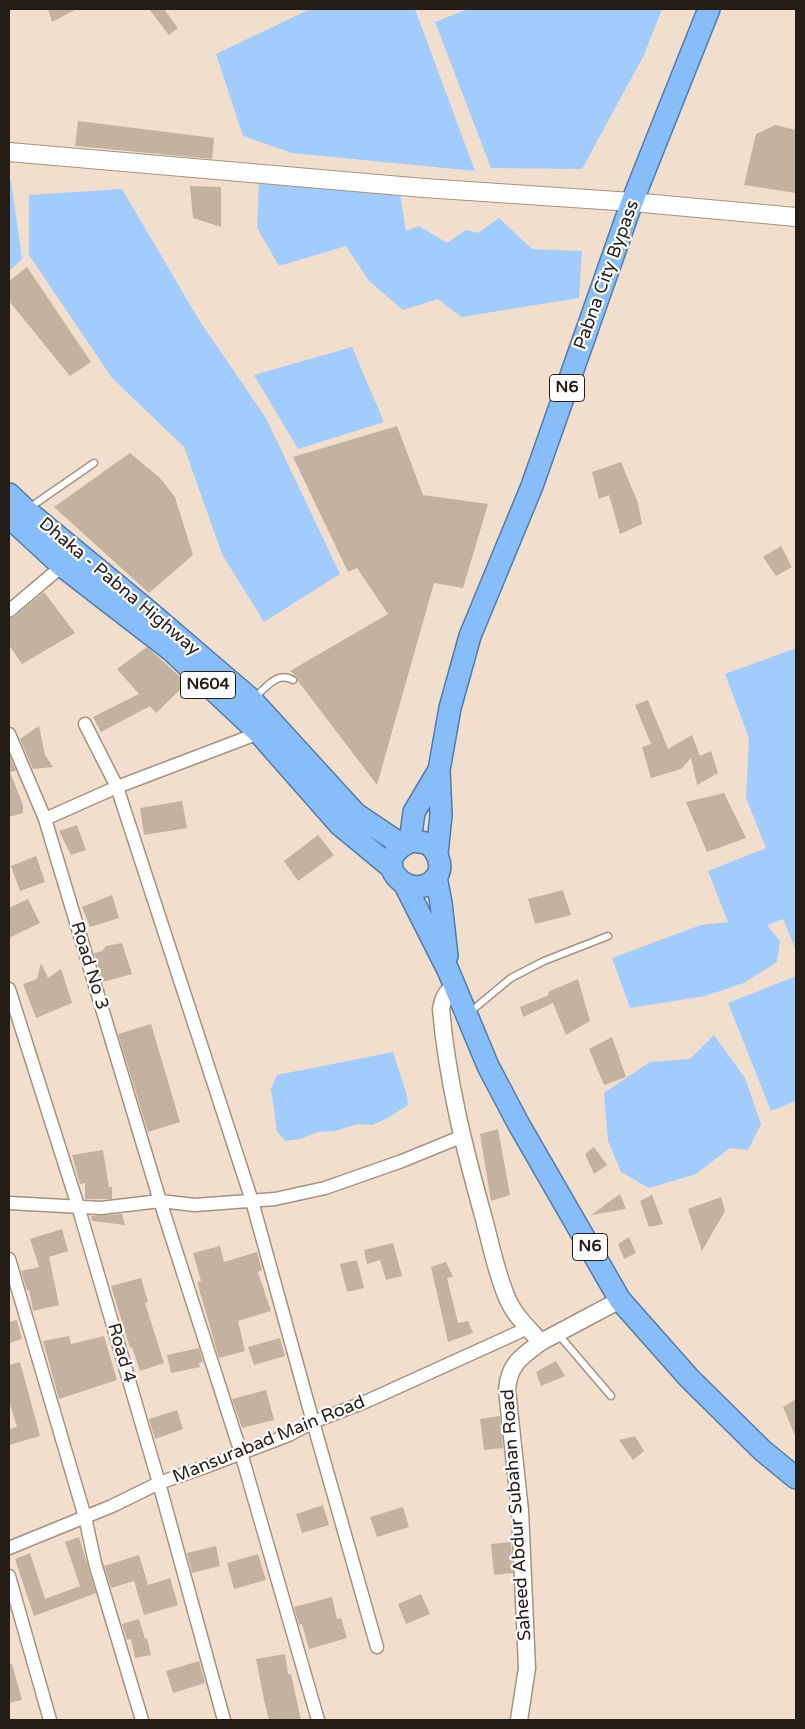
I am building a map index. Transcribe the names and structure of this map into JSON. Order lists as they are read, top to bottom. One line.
{"streets":{"highway":["Pabna City Bypass","N6","Dhaka - Pabna Highway","N604"],"street":["Road No 3","Road 4","Mansurabad Main Road","Saheed Abdur Subahan Road"]},"crossings":[["Pabna City Bypass","N6"],["Pabna City Bypass","Dhaka - Pabna Highway"],["Pabna City Bypass","N604"],["N6","Dhaka - Pabna Highway"],["N6","N604"],["N6","Saheed Abdur Subahan Road"],["Dhaka - Pabna Highway","N604"],["Road No 3","Mansurabad Main Road"],["Road 4","Mansurabad Main Road"]]}
